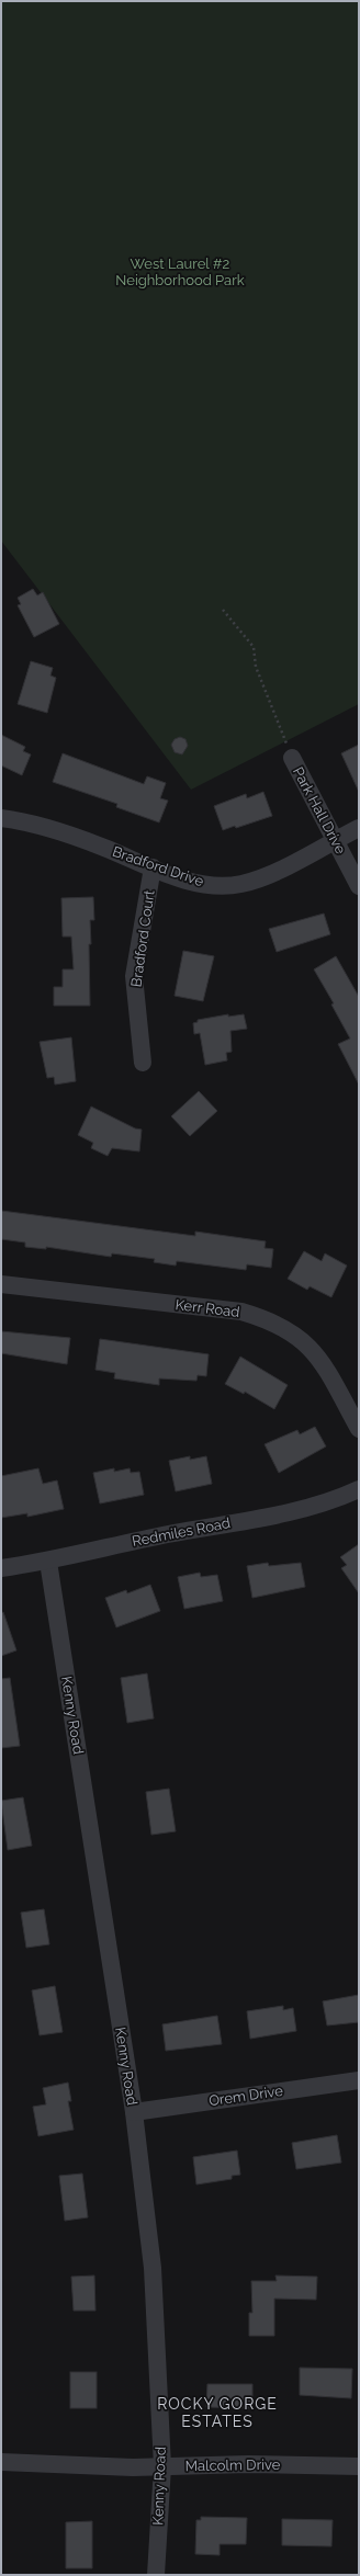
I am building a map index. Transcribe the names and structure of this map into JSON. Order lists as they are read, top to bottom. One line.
{"streets":{"street":["Park Hall Drive","Bradford Drive","Bradford Court","Kerr Road","Redmiles Road","Kenny Road","Orem Drive","Malcolm Drive"]},"crossings":[["Park Hall Drive","Bradford Drive"],["Bradford Drive","Bradford Court"],["Redmiles Road","Kenny Road"],["Kenny Road","Orem Drive"],["Kenny Road","Malcolm Drive"]],"districts":["ROCKY GORGE ESTATES"],"parks":["West Laurel #2 Neighborhood Park"]}
